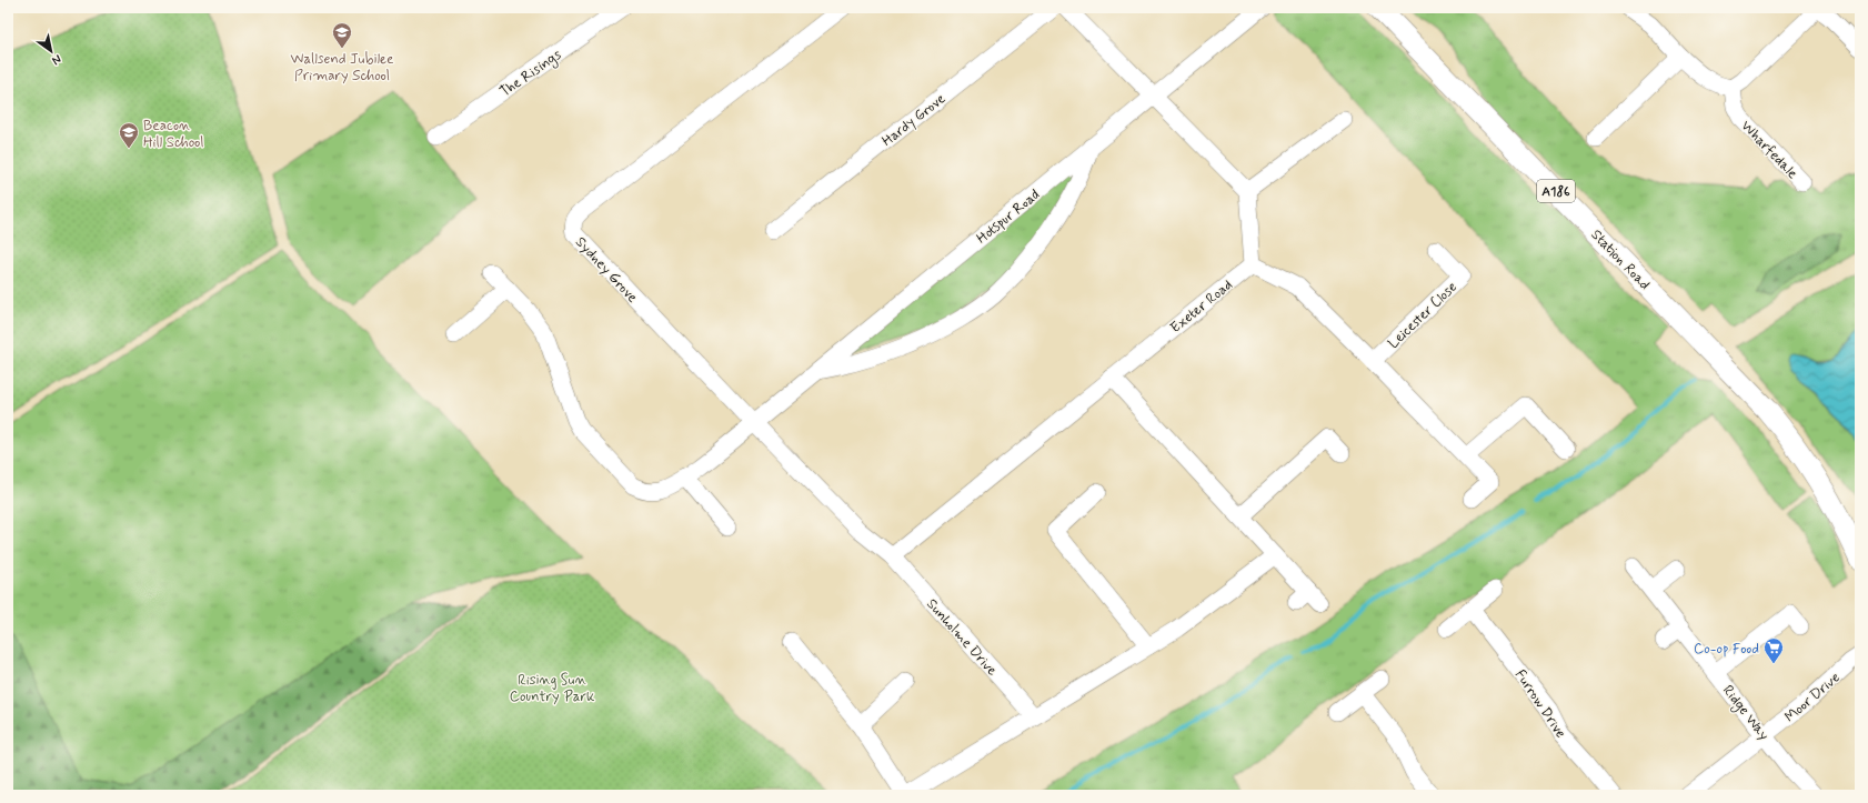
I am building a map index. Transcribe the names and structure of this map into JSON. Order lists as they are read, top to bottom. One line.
{"streets":{"main road":["A186","Station Road"],"street":["The Risings","Hardy Grove","Wharfedale","Hotspur Road","Sydney Grove","Exeter Road","Leicester Close","Sunholme Drive","Moor Drive","Furrow Drive","Ridge Way"]},"crossings":[["Hotspur Road","Sydney Grove"],["Sydney Grove","Exeter Road"],["Sydney Grove","Sunholme Drive"],["Exeter Road","Sunholme Drive"],["Moor Drive","Ridge Way"]],"parks":["Rising Sun Country Park"],"places":{"school or university":["Wallsend Jubilee Primary School","Beacon Hill School"],"supermarket":["Co-op Food"]},"north":"bottom right"}
